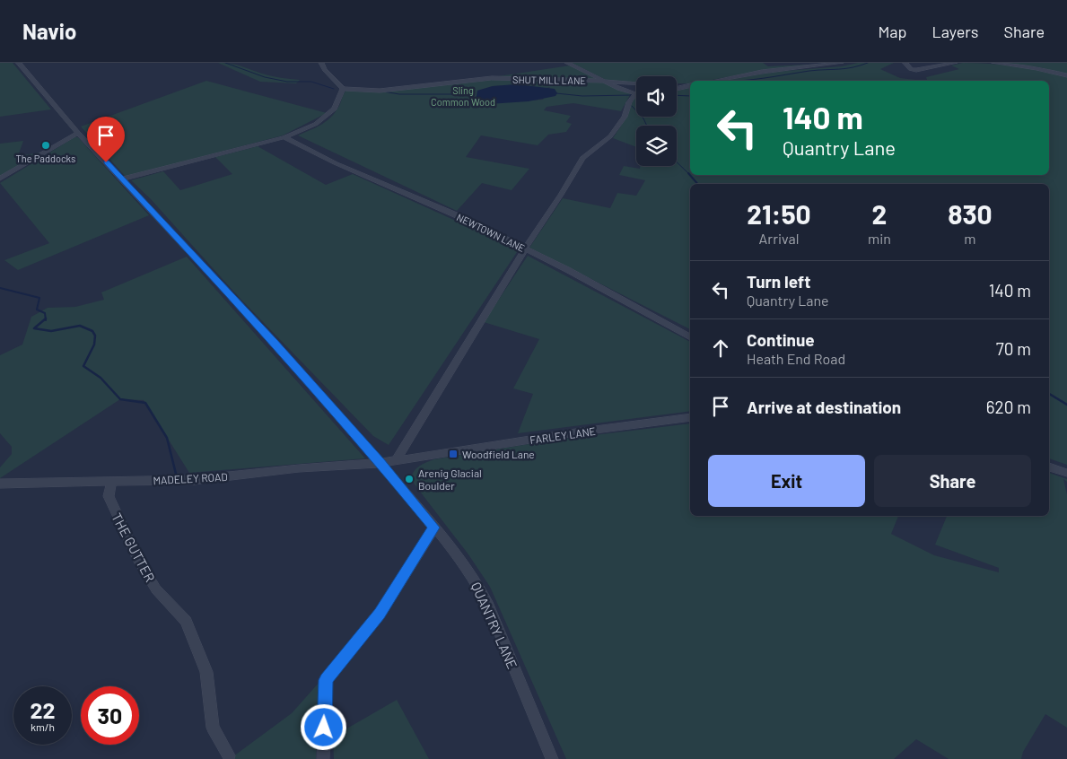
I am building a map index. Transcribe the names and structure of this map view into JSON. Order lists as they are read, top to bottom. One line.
{"streets":{"street":["SHUT MILL LANE","NEWTOWN LANE","FARLEY LANE","MADELEY ROAD","THE GUTTER","QUANTRY LANE"]},"crossings":[["FARLEY LANE","MADELEY ROAD"],["FARLEY LANE","QUANTRY LANE"],["MADELEY ROAD","THE GUTTER"],["MADELEY ROAD","QUANTRY LANE"]],"parks":["Sling Common Wood"],"places":{"other":["The Paddocks","Arenig Glacial Boulder"],"transit":["Woodfield Lane"]},"page":{"header":"Navio","nav":["Map","Layers","Share"],"turn":["140 m","Quantry Lane"],"eta":["21:50","Arrival","2","min","830","m"],"list":[{"name":"Turn left","note":"Quantry Lane","value":"140 m"},{"name":"Continue","note":"Heath End Road","value":"70 m"},{"name":"Arrive at destination","value":"620 m"}],"buttons":["Exit","Share"],"speed":"22 km/h","limit":"30"}}
